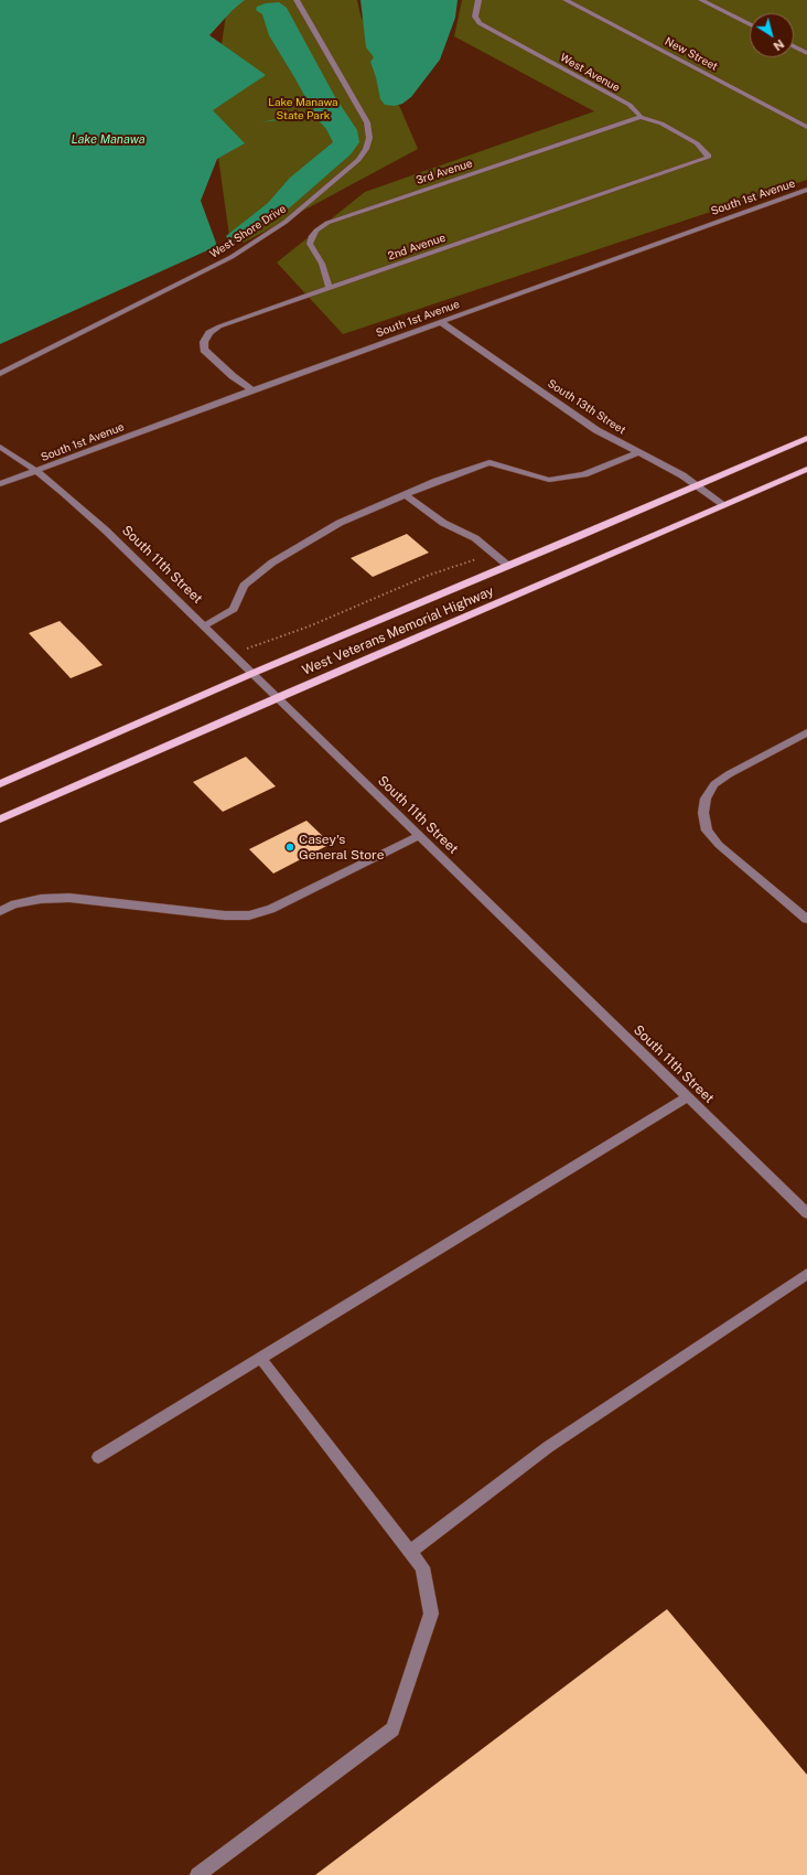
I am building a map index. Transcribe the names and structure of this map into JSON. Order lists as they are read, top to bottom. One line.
{"streets":{"main road":["West Veterans Memorial Highway"],"street":["New Street","West Avenue","3rd Avenue","South 1st Avenue","West Shore Drive","2nd Avenue","South 13th Street","South 11th Street"]},"crossings":[["West Avenue","3rd Avenue"],["West Avenue","2nd Avenue"],["3rd Avenue","2nd Avenue"],["South 1st Avenue","2nd Avenue"],["South 1st Avenue","South 13th Street"],["South 1st Avenue","South 11th Street"],["South 13th Street","West Veterans Memorial Highway"],["South 11th Street","West Veterans Memorial Highway"]],"water":["Lake Manawa"],"parks":["Lake Manawa State Park"],"places":["Casey's General Store"],"north":"bottom right"}
